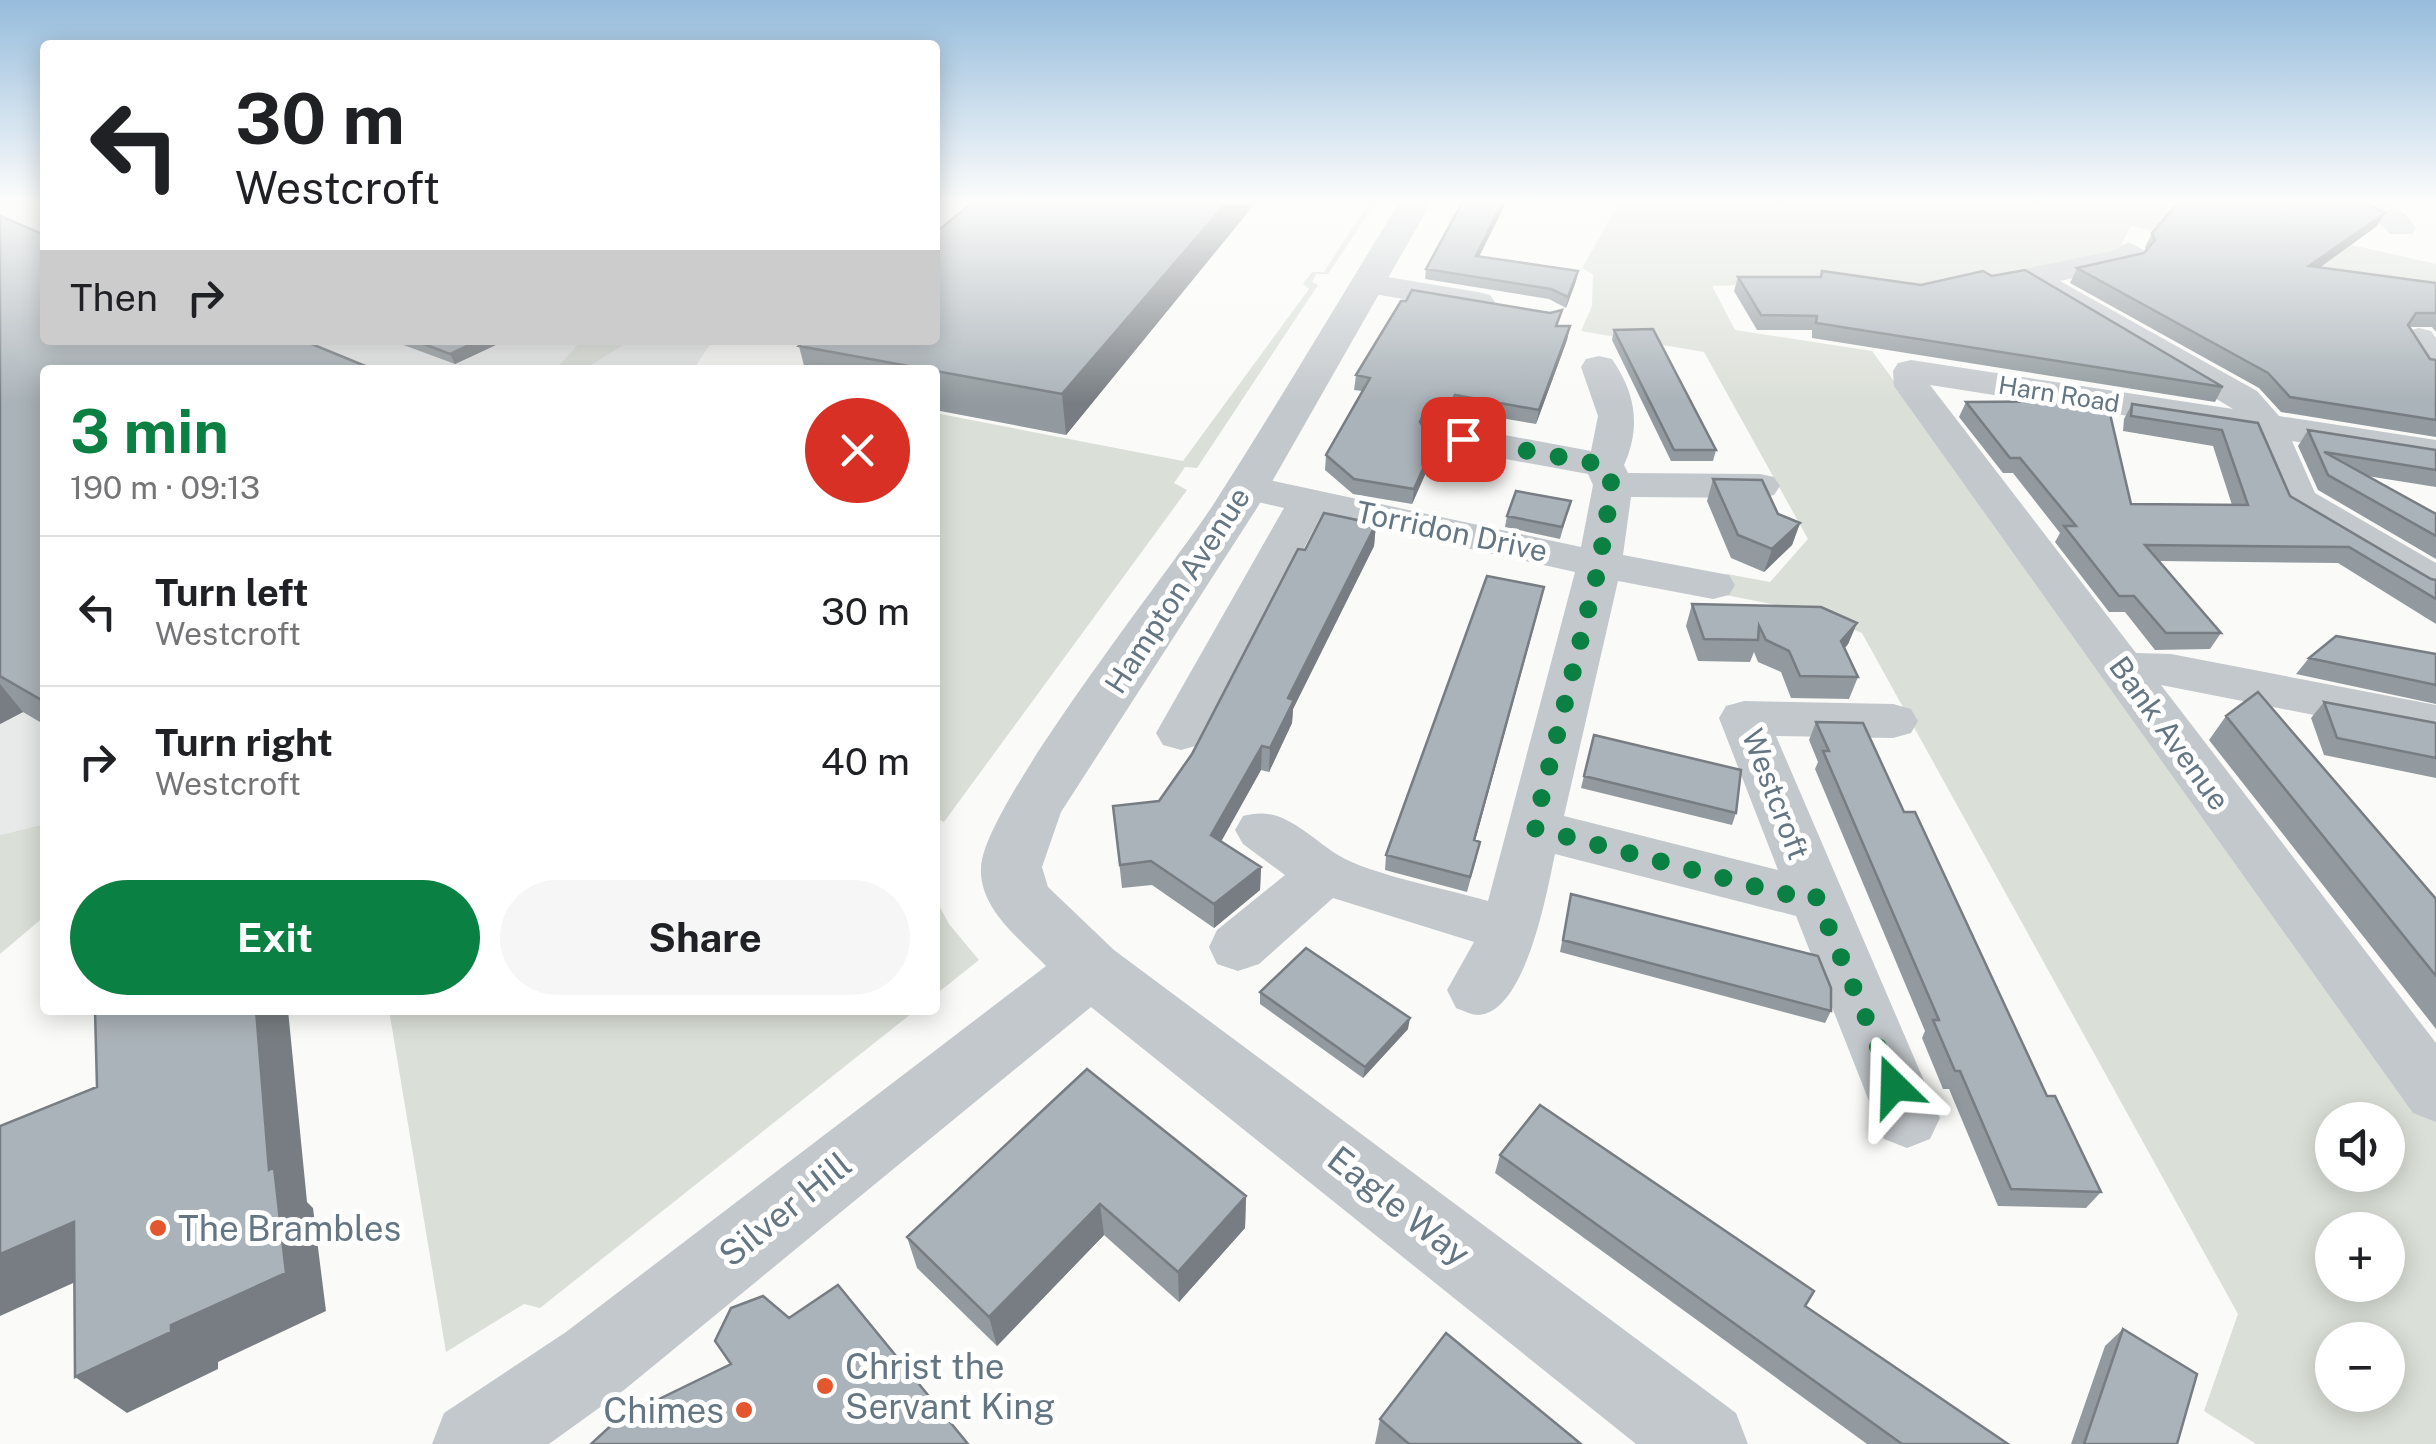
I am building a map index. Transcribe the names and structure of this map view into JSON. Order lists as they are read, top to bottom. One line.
{"streets":{"street":["Harn Road","Torridon Drive","Hampton Avenue","Bank Avenue","Westcroft","Eagle Way","Silver Hill"]},"crossings":[["Harn Road","Bank Avenue"],["Torridon Drive","Hampton Avenue"],["Hampton Avenue","Eagle Way"],["Hampton Avenue","Silver Hill"],["Eagle Way","Silver Hill"]],"places":["The Brambles","Christ the Servant King","Chimes"],"page":{"turn":["30 m","Westcroft"],"then":"Then","heading":["3 min","190 m · 09:13"],"list":[{"name":"Turn left","note":"Westcroft","value":"30 m"},{"name":"Turn right","note":"Westcroft","value":"40 m"}],"buttons":["Exit","Share"],"map_buttons":["+","−"]}}
